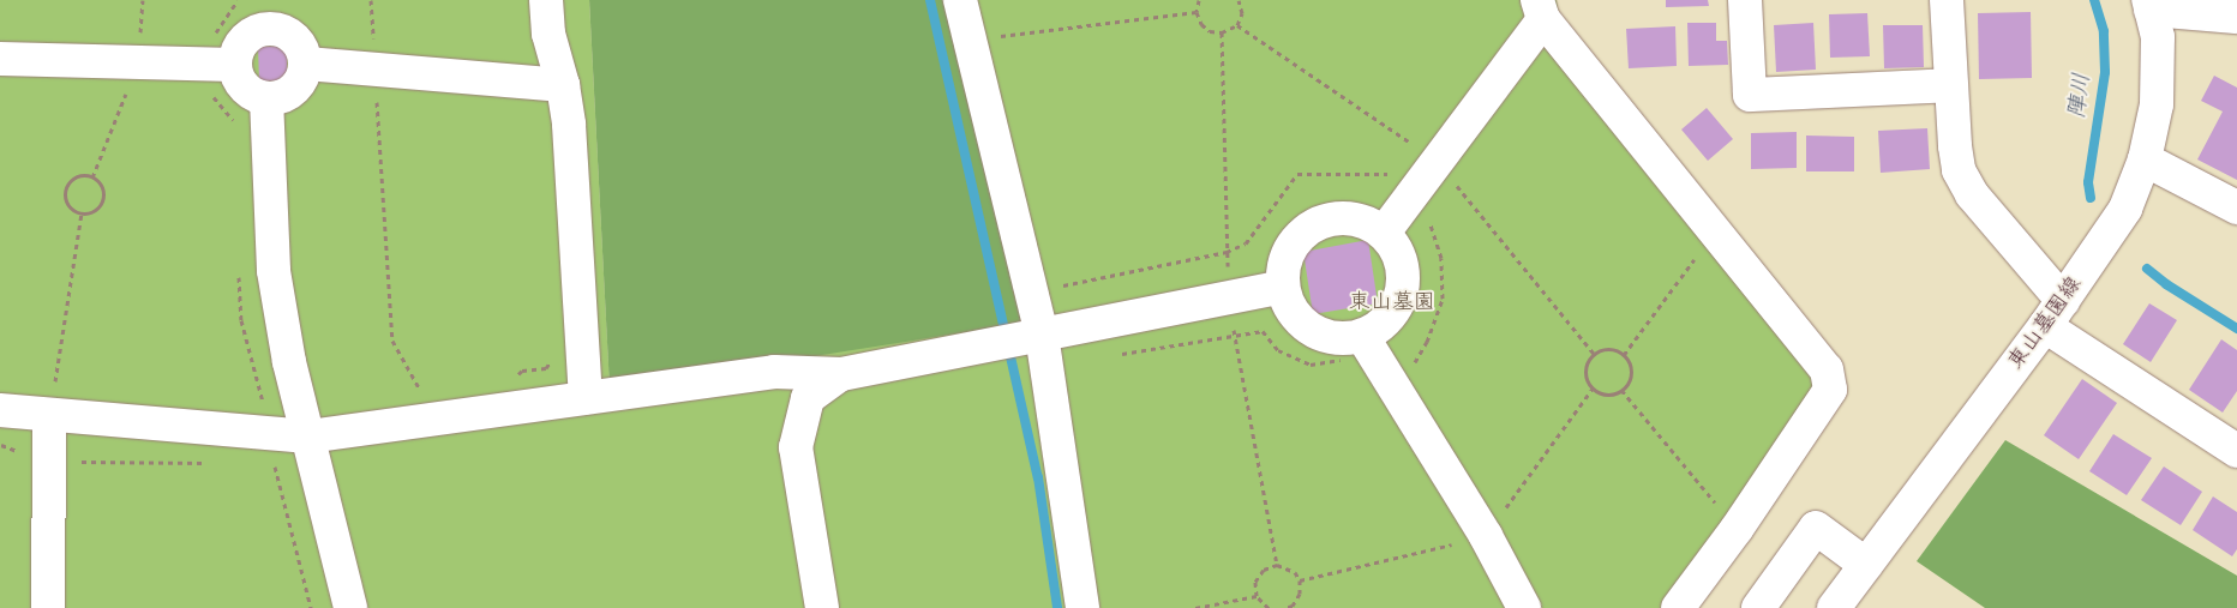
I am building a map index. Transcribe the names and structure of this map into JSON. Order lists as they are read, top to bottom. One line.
{"streets":{"street":["東山墓園線"]},"water":["陣川"],"parks":["東山墓園"]}
